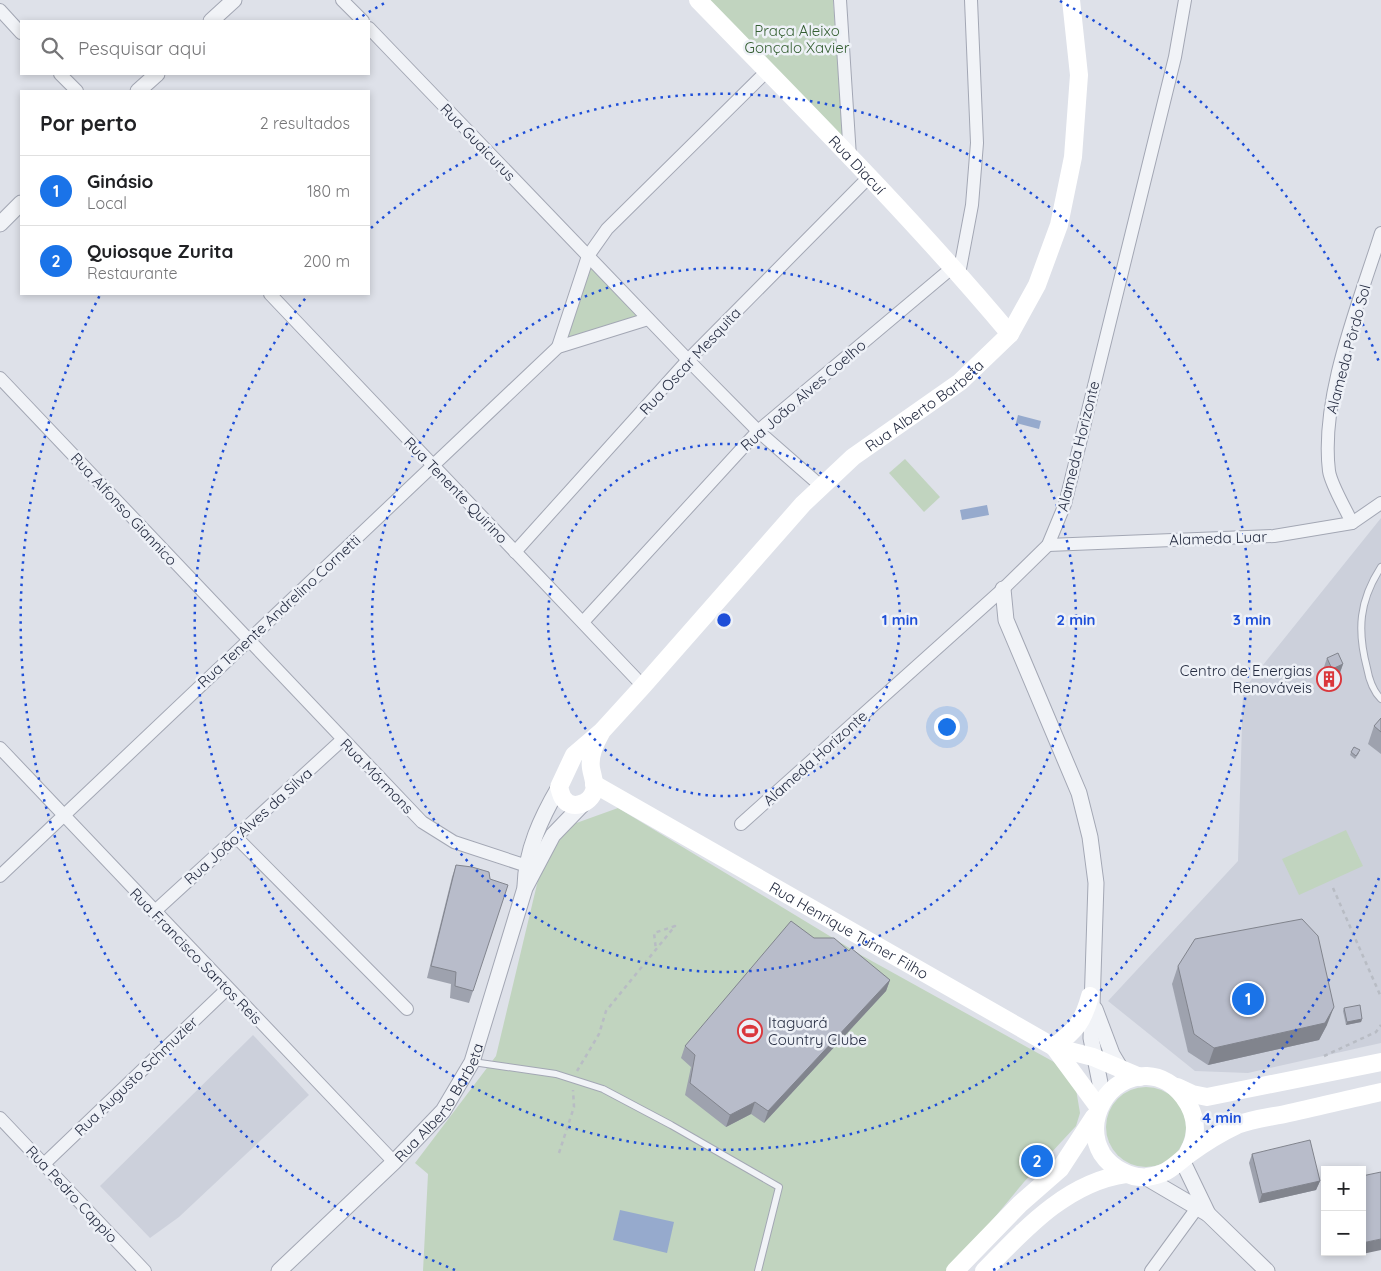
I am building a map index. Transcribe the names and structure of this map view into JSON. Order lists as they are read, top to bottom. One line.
{"streets":{"main road":["Rua Diacuí","Rua Alberto Barbeta","Rua Henrique Turner Filho"],"street":["Rua Guaicurus","Alameda Pôrdo Sol","Rua Oscar Mesquita","Rua João Alves Coelho","Alameda Horizonte","Rua Tenente Quirino","Rua Alfonso Giannico","Alameda Luar","Rua Tenente Andrelino Cornetti","Rua Mórmons","Rua João Alves da Silva","Rua Francisco Santos Reis","Rua Augusto Schmuzier","Rua Pedro Cappio"]},"crossings":[["Rua Guaicurus","Rua Oscar Mesquita"],["Rua Guaicurus","Rua João Alves Coelho"],["Rua Guaicurus","Rua Alberto Barbeta"],["Rua Diacuí","Rua Oscar Mesquita"],["Rua Diacuí","Rua João Alves Coelho"],["Rua Diacuí","Rua Alberto Barbeta"],["Alameda Pôrdo Sol","Alameda Luar"],["Rua Oscar Mesquita","Rua Tenente Quirino"],["Rua João Alves Coelho","Rua Tenente Quirino"],["Rua Alberto Barbeta","Rua Tenente Quirino"],["Rua Alberto Barbeta","Rua Mórmons"],["Rua Alberto Barbeta","Rua Francisco Santos Reis"],["Alameda Horizonte","Alameda Luar"],["Rua Tenente Quirino","Rua Tenente Andrelino Cornetti"],["Rua Alfonso Giannico","Rua Tenente Andrelino Cornetti"],["Rua Alfonso Giannico","Rua Mórmons"],["Rua Tenente Andrelino Cornetti","Rua Mórmons"],["Rua Tenente Andrelino Cornetti","Rua Francisco Santos Reis"],["Rua Mórmons","Rua João Alves da Silva"],["Rua João Alves da Silva","Rua Francisco Santos Reis"],["Rua Francisco Santos Reis","Rua Augusto Schmuzier"],["Rua Augusto Schmuzier","Rua Pedro Cappio"]],"parks":["Praça Aleixo Gonçalo Xavier"],"places":{"building":["Centro de Energias Renováveis"],"sports":["Itaguará Country Clube"]},"page":{"search":"Pesquisar aqui","heading":["Por perto","2 resultados"],"list":[{"mark":"1","name":"Ginásio","note":"Local","value":"180 m"},{"mark":"2","name":"Quiosque Zurita","note":"Restaurante","value":"200 m"}],"pins":["1","2"],"map_buttons":["+","−"]},"rings":["1 min","2 min","3 min","4 min"]}
